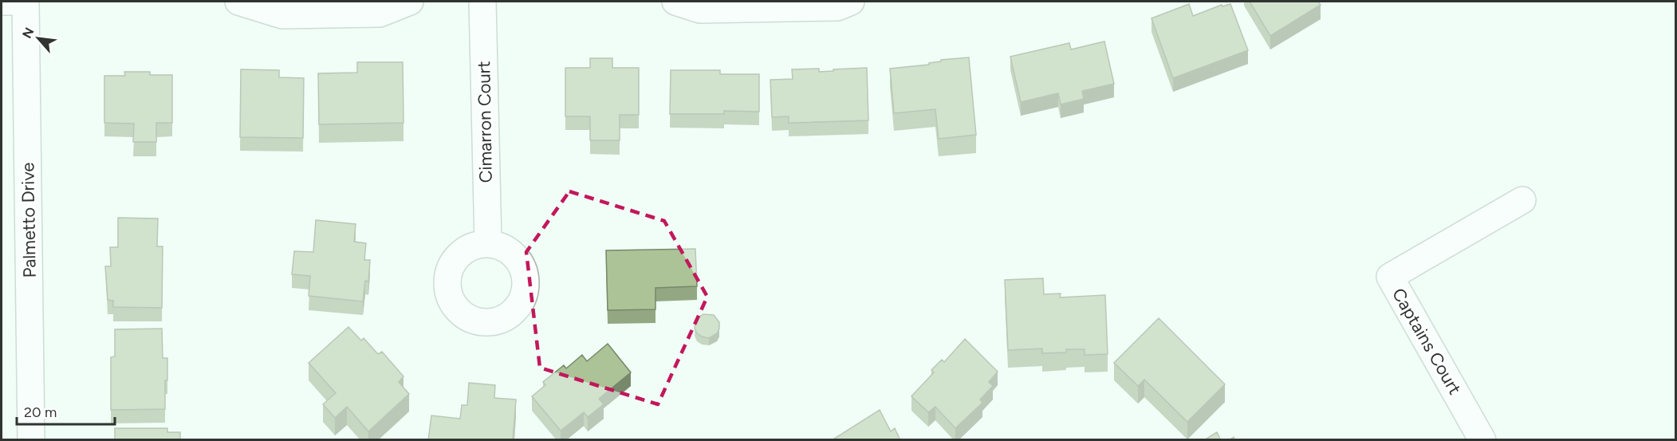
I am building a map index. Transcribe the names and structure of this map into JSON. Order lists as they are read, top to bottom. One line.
{"streets":{"street":["Cimarron Court","Palmetto Drive","Captains Court"]},"scale_bar":"20 m","north":"top left"}
